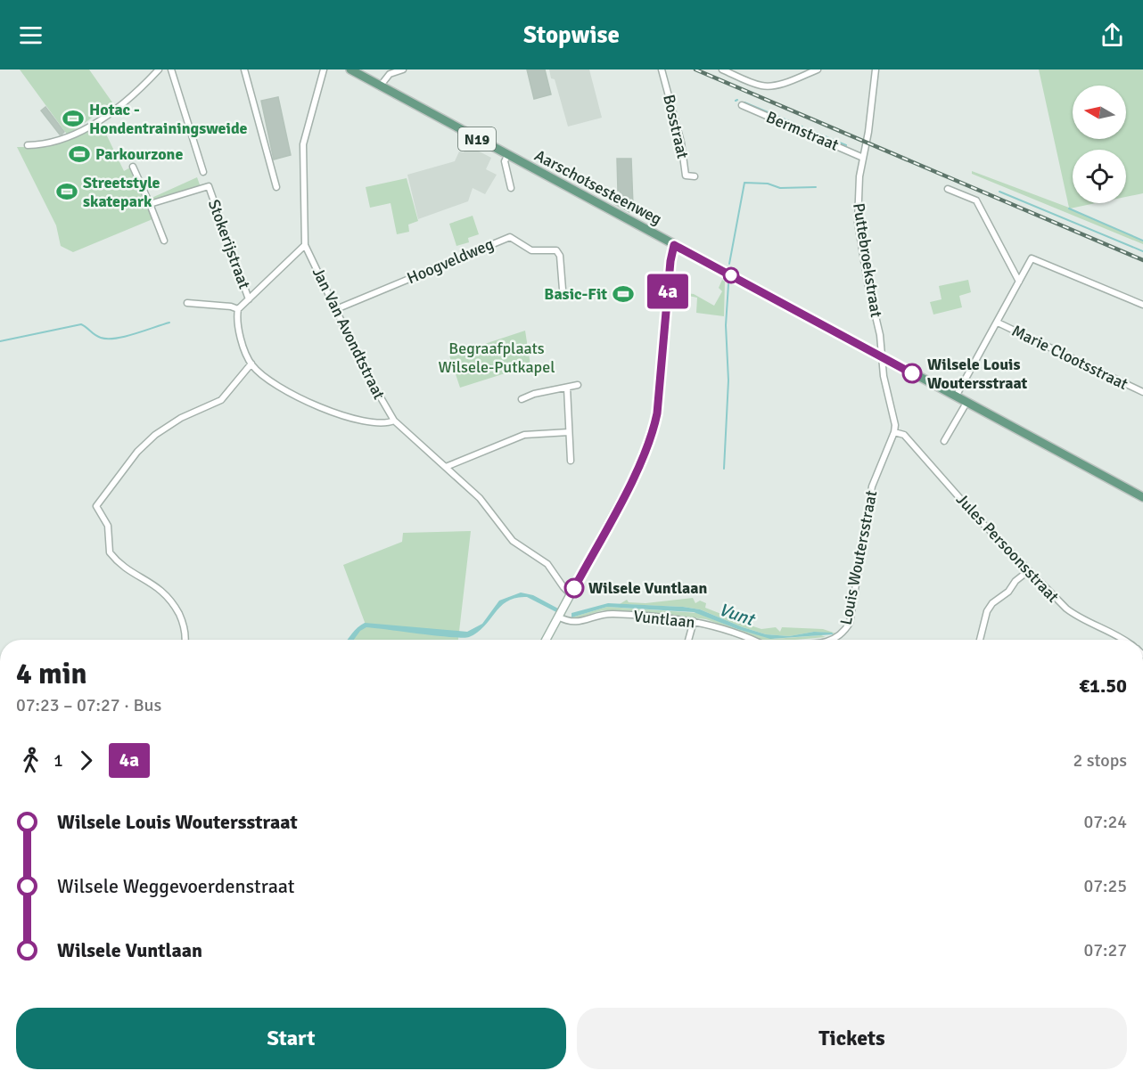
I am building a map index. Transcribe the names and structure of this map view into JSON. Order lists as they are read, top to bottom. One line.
{"streets":{"main road":["N19","Aarschotsesteenweg"],"street":["Bosstraat","Bermstraat","Stokerijstraat","Puttebroekstraat","Hoogveldweg","Jan Van Avondtstraat","Marie Clootsstraat","Jules Persoonsstraat","Louis Woutersstraat","Vuntlaan"]},"crossings":[["Bermstraat","Puttebroekstraat"],["Aarschotsesteenweg","Puttebroekstraat"],["Aarschotsesteenweg","Louis Woutersstraat"],["Puttebroekstraat","Louis Woutersstraat"],["Hoogveldweg","Jan Van Avondtstraat"],["Jules Persoonsstraat","Louis Woutersstraat"]],"water":["Vunt"],"parks":["Begraafplaats Wilsele-Putkapel"],"places":{"sports":["Hotac - Hondentrainingsweide","Parkourzone","Streetstyle skatepark","Basic-Fit"],"other":["Wilsele Louis Woutersstraat","Wilsele Vuntlaan"]},"lines":["bus line 4a"],"north":"left","page":{"header":"Stopwise","on_map":"4a","heading":["4 min","07:23 – 07:27 · Bus","€1.50"],"legs":["1","4a","2 stops"],"list":[{"name":"Wilsele Louis Woutersstraat","value":"07:24"},{"name":"Wilsele Weggevoerdenstraat","value":"07:25"},{"name":"Wilsele Vuntlaan","value":"07:27"}],"buttons":["Start","Tickets"]}}
